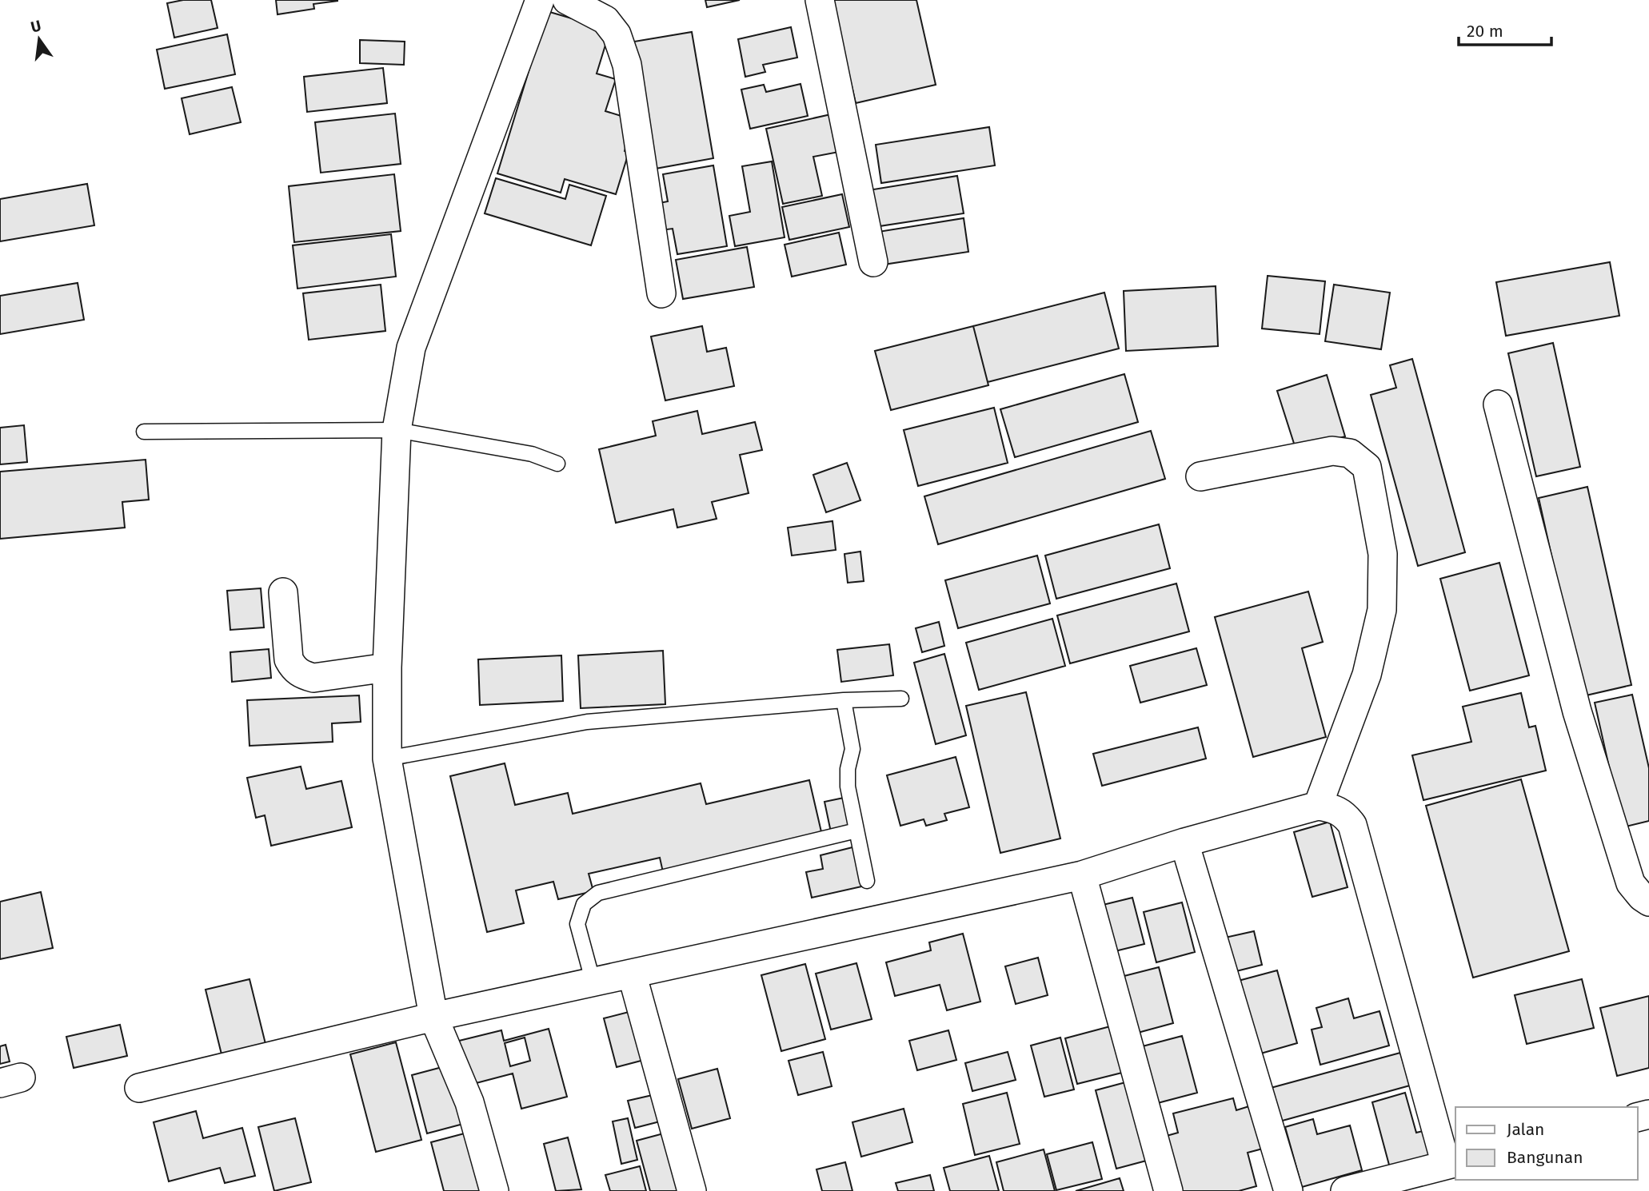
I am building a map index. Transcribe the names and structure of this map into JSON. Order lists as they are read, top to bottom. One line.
{"legend":["Jalan","Bangunan"],"scale_bar":"20 m","north":"top"}
